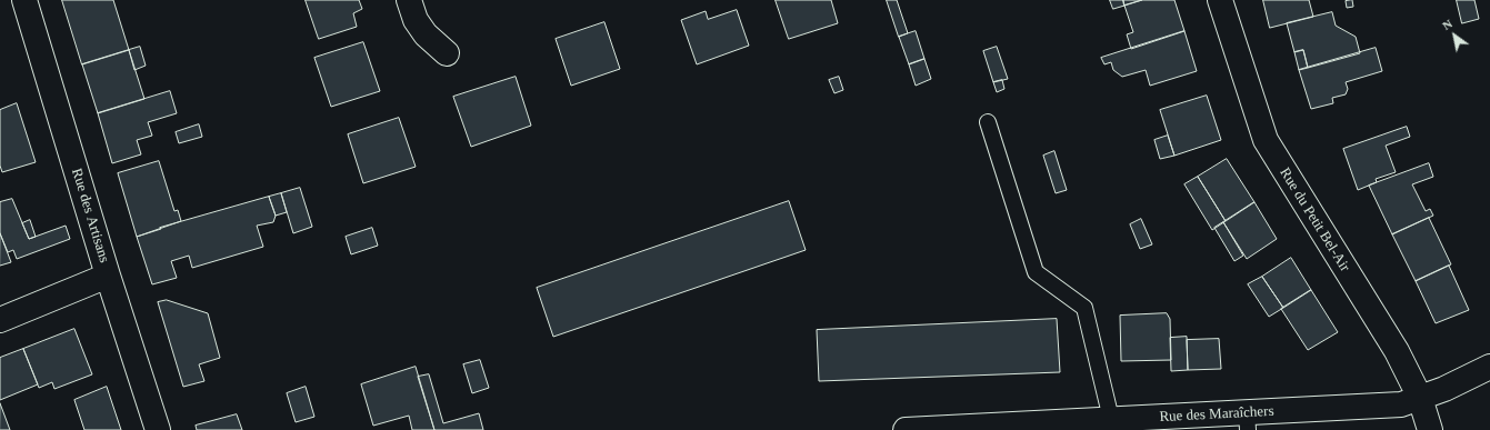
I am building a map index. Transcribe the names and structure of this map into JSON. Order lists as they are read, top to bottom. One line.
{"streets":{"street":["Rue des Artisans","Rue du Petit Bel-Air","Rue des Maraîchers"]},"crossings":[["Rue du Petit Bel-Air","Rue des Maraîchers"]],"north":"top left"}
